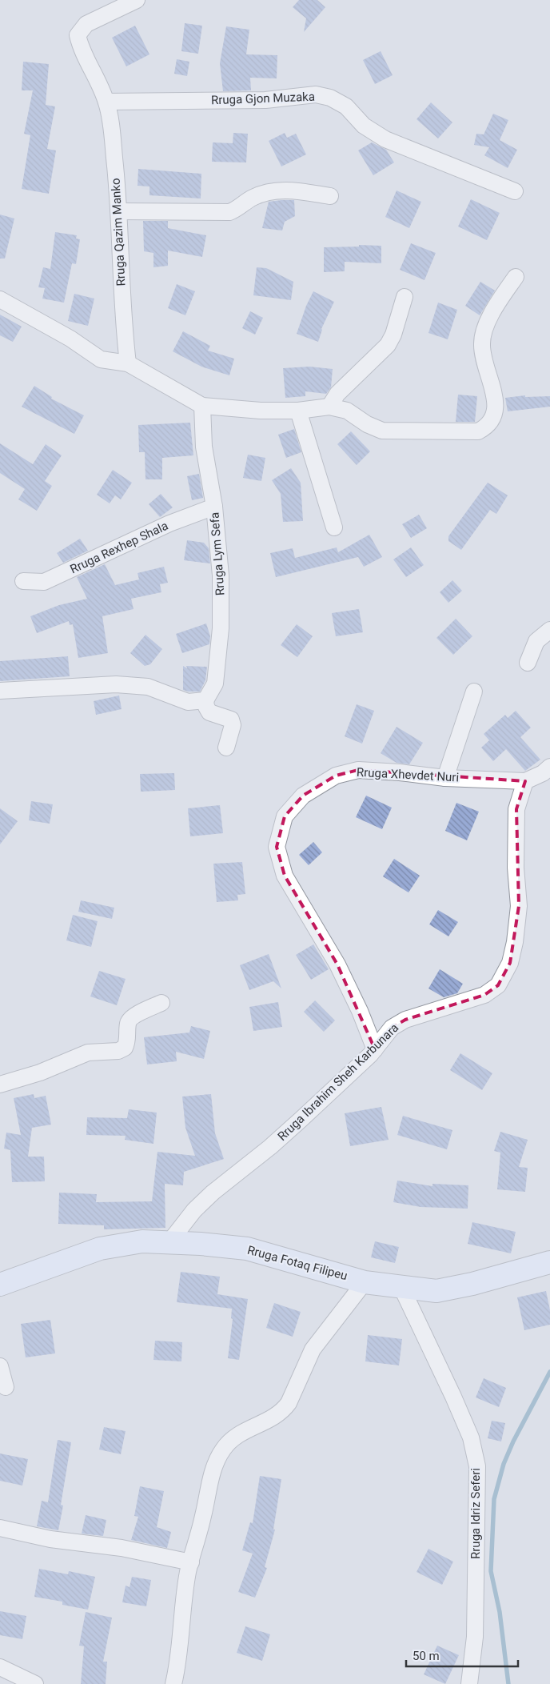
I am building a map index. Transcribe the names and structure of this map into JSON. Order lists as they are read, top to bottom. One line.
{"streets":{"main road":["Rruga Fotaq Filipeu"],"street":["Rruga Gjon Muzaka","Rruga Qazim Manko","Rruga Rexhep Shala","Rruga Lym Sefa","Rruga Xhevdet Nuri","Rruga Ibrahim Sheh Karbunara","Rruga Idriz Seferi"]},"crossings":[["Rruga Gjon Muzaka","Rruga Qazim Manko"],["Rruga Rexhep Shala","Rruga Lym Sefa"],["Rruga Xhevdet Nuri","Rruga Ibrahim Sheh Karbunara"],["Rruga Ibrahim Sheh Karbunara","Rruga Fotaq Filipeu"],["Rruga Fotaq Filipeu","Rruga Idriz Seferi"]],"scale_bar":"50 m"}
